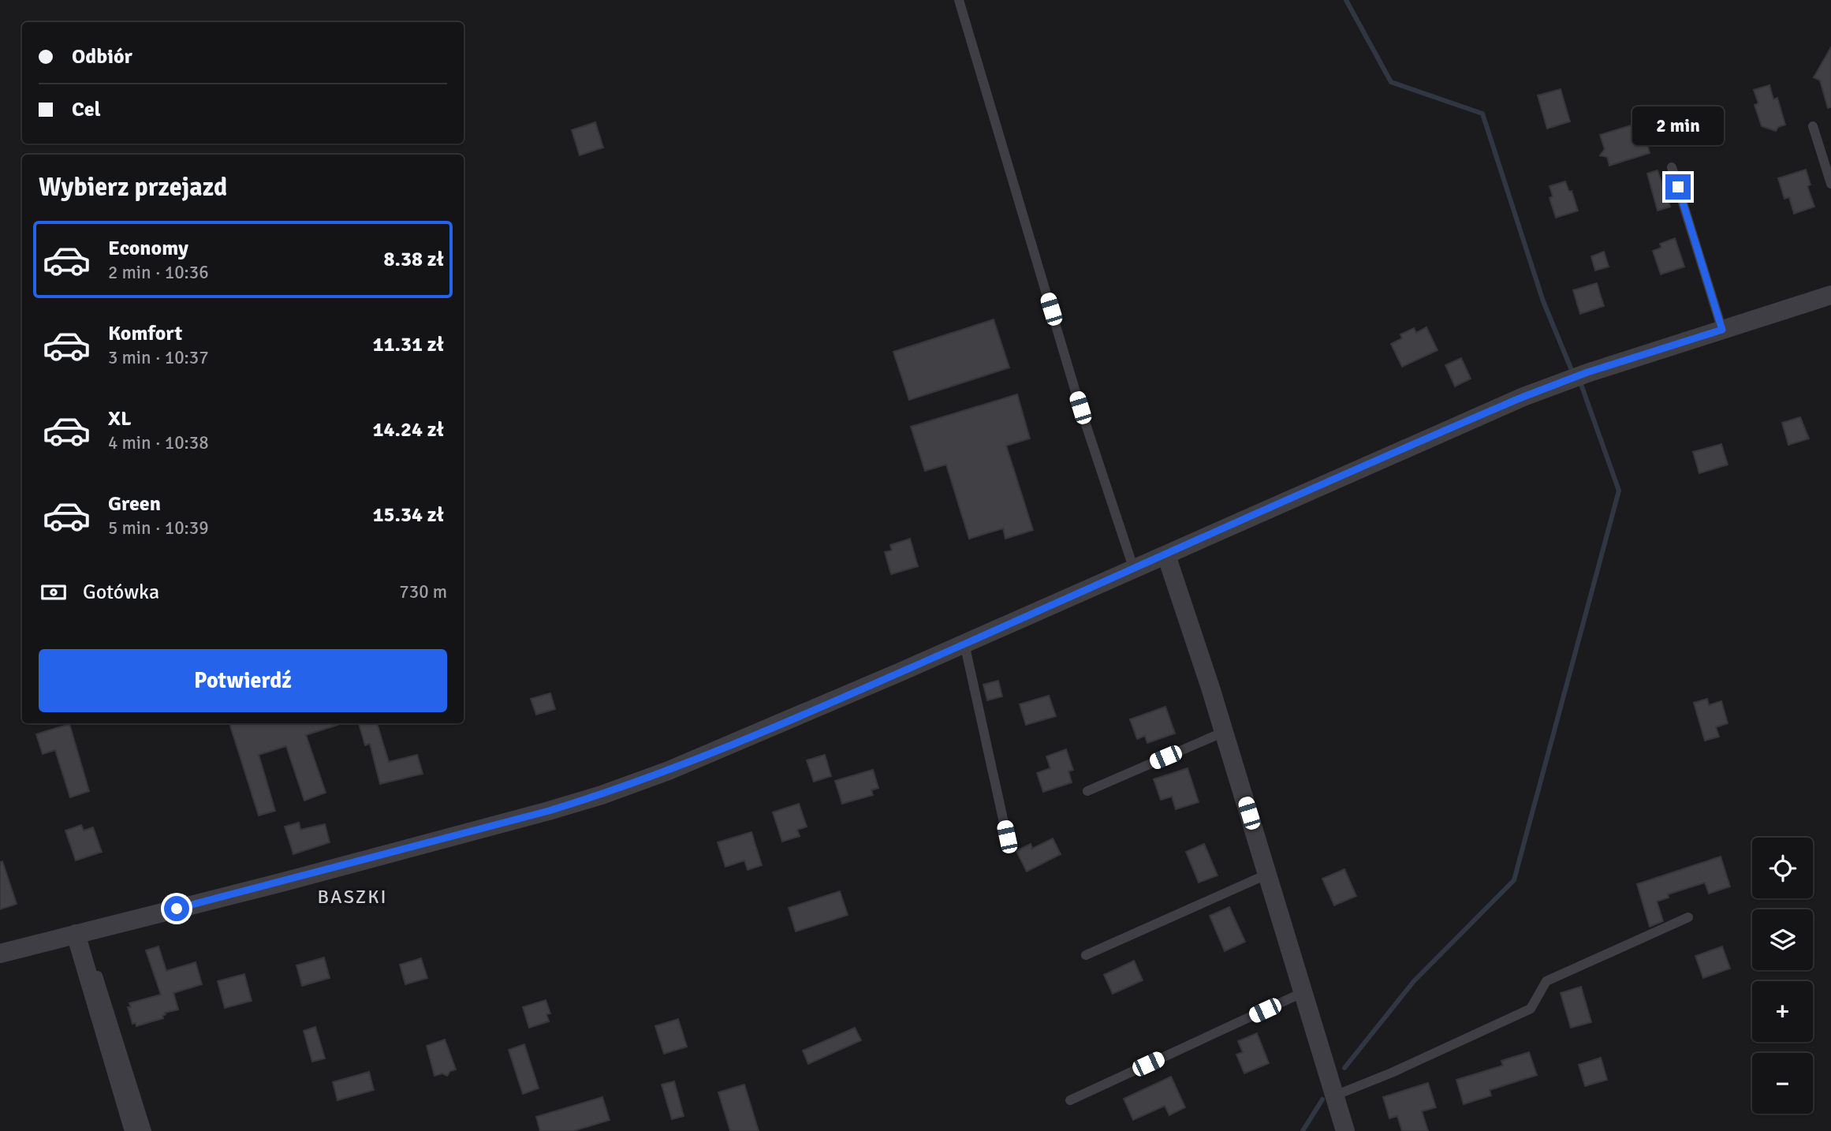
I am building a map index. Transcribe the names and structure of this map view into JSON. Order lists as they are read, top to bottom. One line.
{"districts":["BASZKI"],"page":{"banner":["Odbiór","Cel"],"bubble":"2 min","heading":"Wybierz przejazd","list":[{"name":"Economy","note":"2 min · 10:36","value":"8.38 zł"},{"name":"Komfort","note":"3 min · 10:37","value":"11.31 zł"},{"name":"XL","note":"4 min · 10:38","value":"14.24 zł"},{"name":"Green","note":"5 min · 10:39","value":"15.34 zł"}],"pay":["Gotówka","730 m"],"buttons":"Potwierdź","map_buttons":["+","−"]}}
